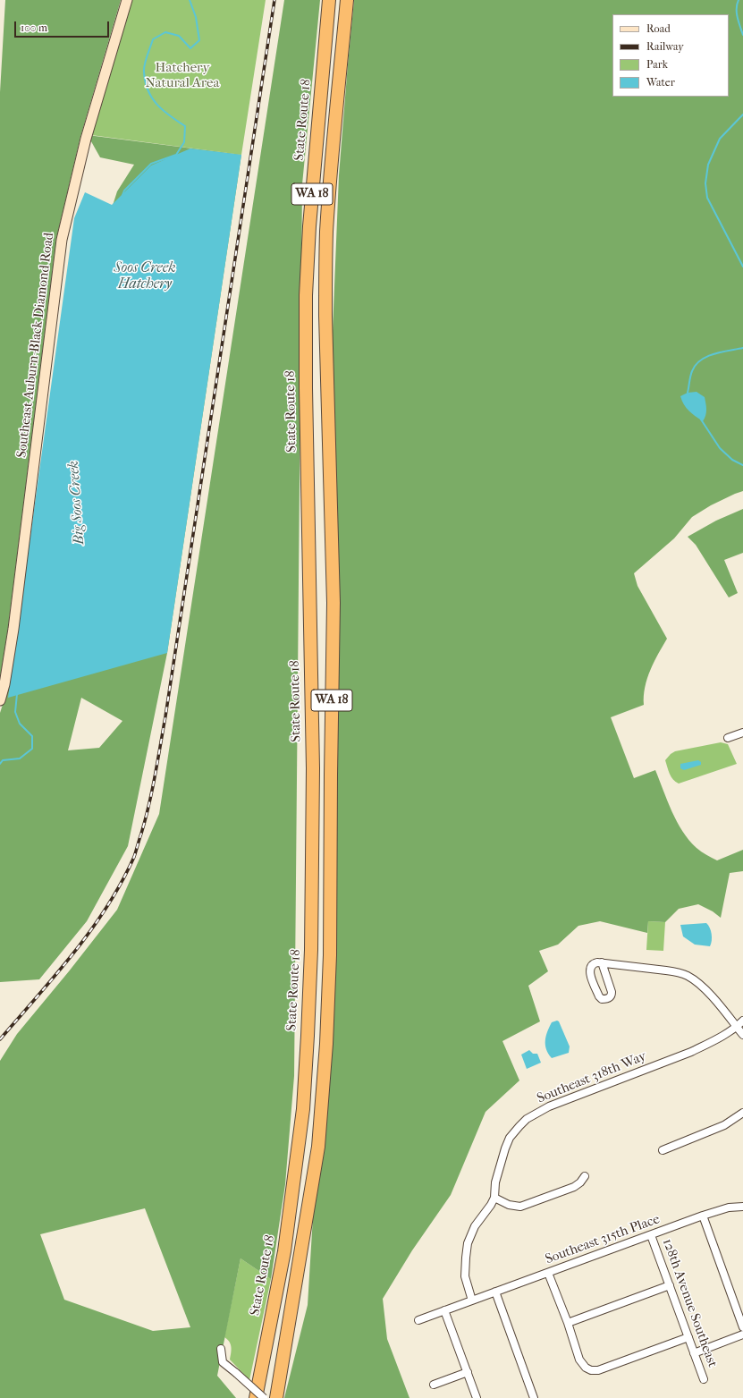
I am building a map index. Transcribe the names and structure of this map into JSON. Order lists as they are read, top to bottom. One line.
{"streets":{"highway":["State Route 18","WA 18"],"main road":["Southeast Auburn-Black Diamond Road"],"street":["Southeast 318th Way","Southeast 315th Place","128th Avenue Southeast"]},"crossings":[["Southeast 315th Place","128th Avenue Southeast"]],"water":["Soos Creek Hatchery","Big Soos Creek"],"parks":["Hatchery Natural Area"],"legend":["Road","Railway","Park","Water"],"scale_bar":"100 m"}
